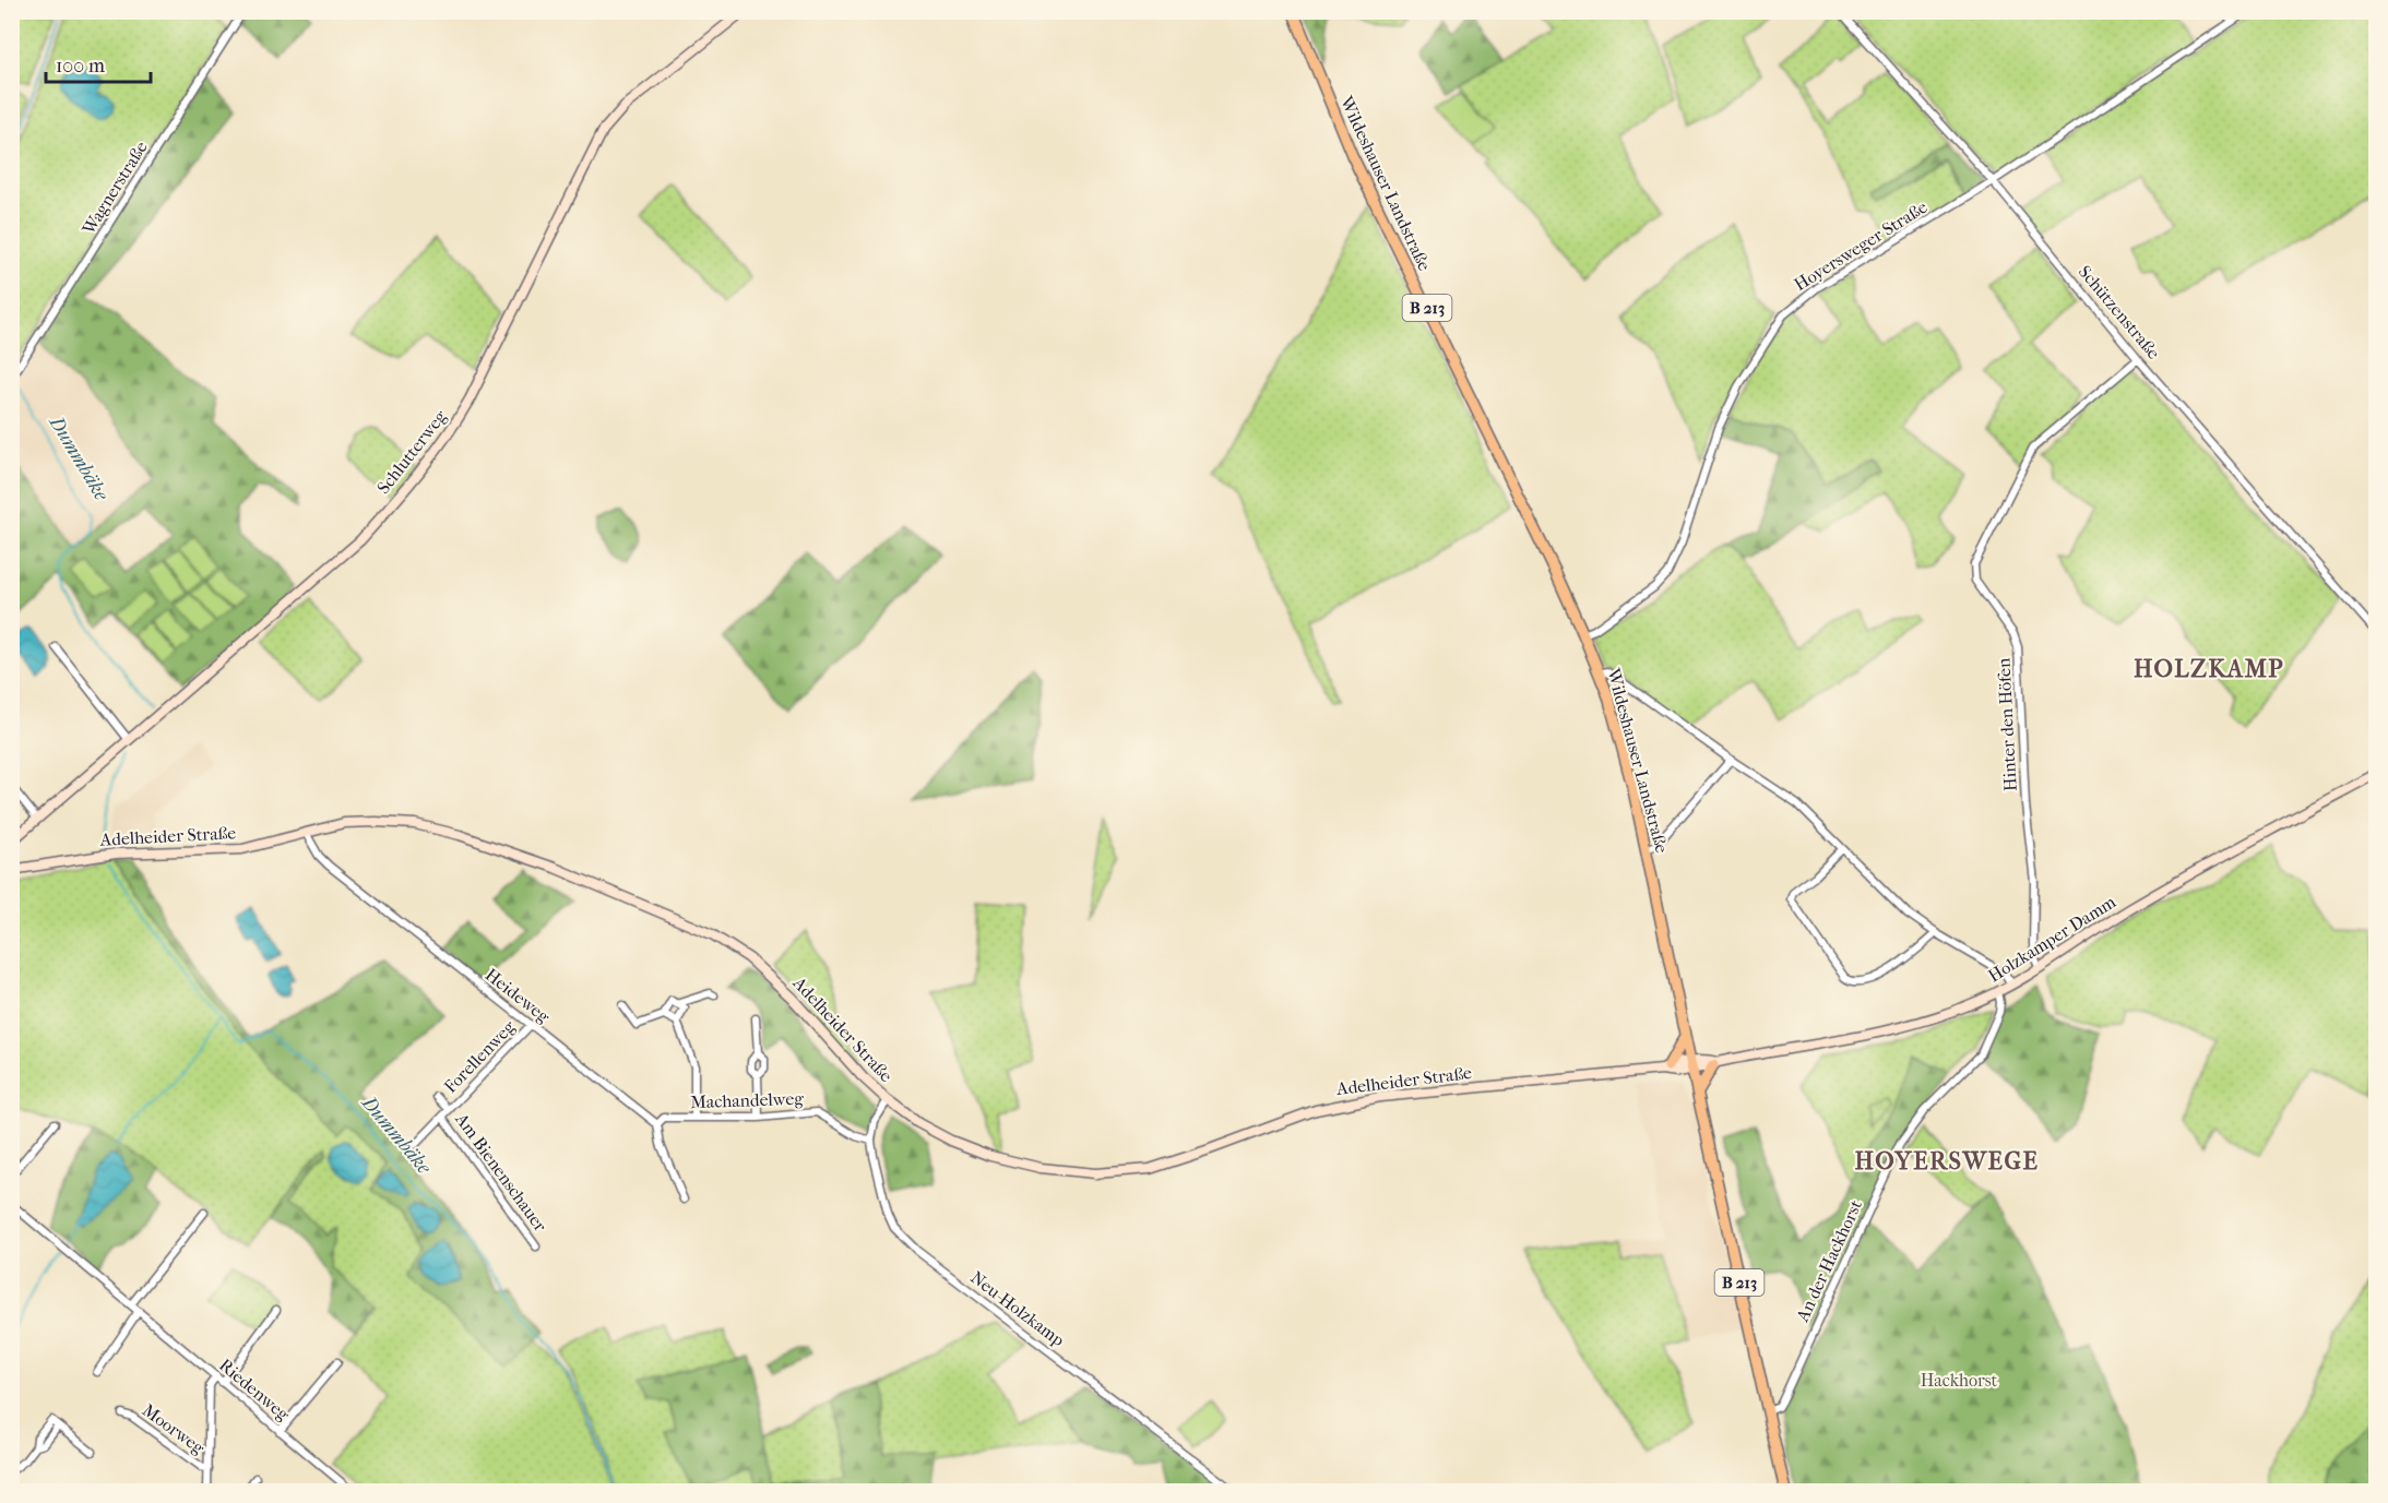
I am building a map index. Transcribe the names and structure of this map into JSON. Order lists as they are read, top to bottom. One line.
{"streets":{"main road":["Wildeshauser Landstraße","B 213"],"street":["Wagnerstraße","Hoyersweger Straße","Schützenstraße","Schlutterweg","Hinter den Höfen","Adelheider Straße","Holzkamper Damm","Heideweg","Forellenweg","Machandelweg","Am Bienenschauer","An der Hackhorst","Neu-Holzkamp","Riedenweg","Moorweg"]},"crossings":[["Wildeshauser Landstraße","Hoyersweger Straße"],["Wildeshauser Landstraße","Adelheider Straße"],["Wildeshauser Landstraße","Holzkamper Damm"],["Wildeshauser Landstraße","An der Hackhorst"],["Hoyersweger Straße","Schützenstraße"],["Schützenstraße","Hinter den Höfen"],["Hinter den Höfen","Holzkamper Damm"],["Adelheider Straße","Holzkamper Damm"],["Adelheider Straße","Heideweg"],["Holzkamper Damm","An der Hackhorst"],["Heideweg","Forellenweg"],["Heideweg","Machandelweg"],["Forellenweg","Am Bienenschauer"],["Machandelweg","Neu-Holzkamp"],["Riedenweg","Moorweg"]],"districts":["HOLZKAMP","HOYERSWEGE"],"water":["Dummbäke"],"parks":["Hackhorst"],"scale_bar":"100 m"}
